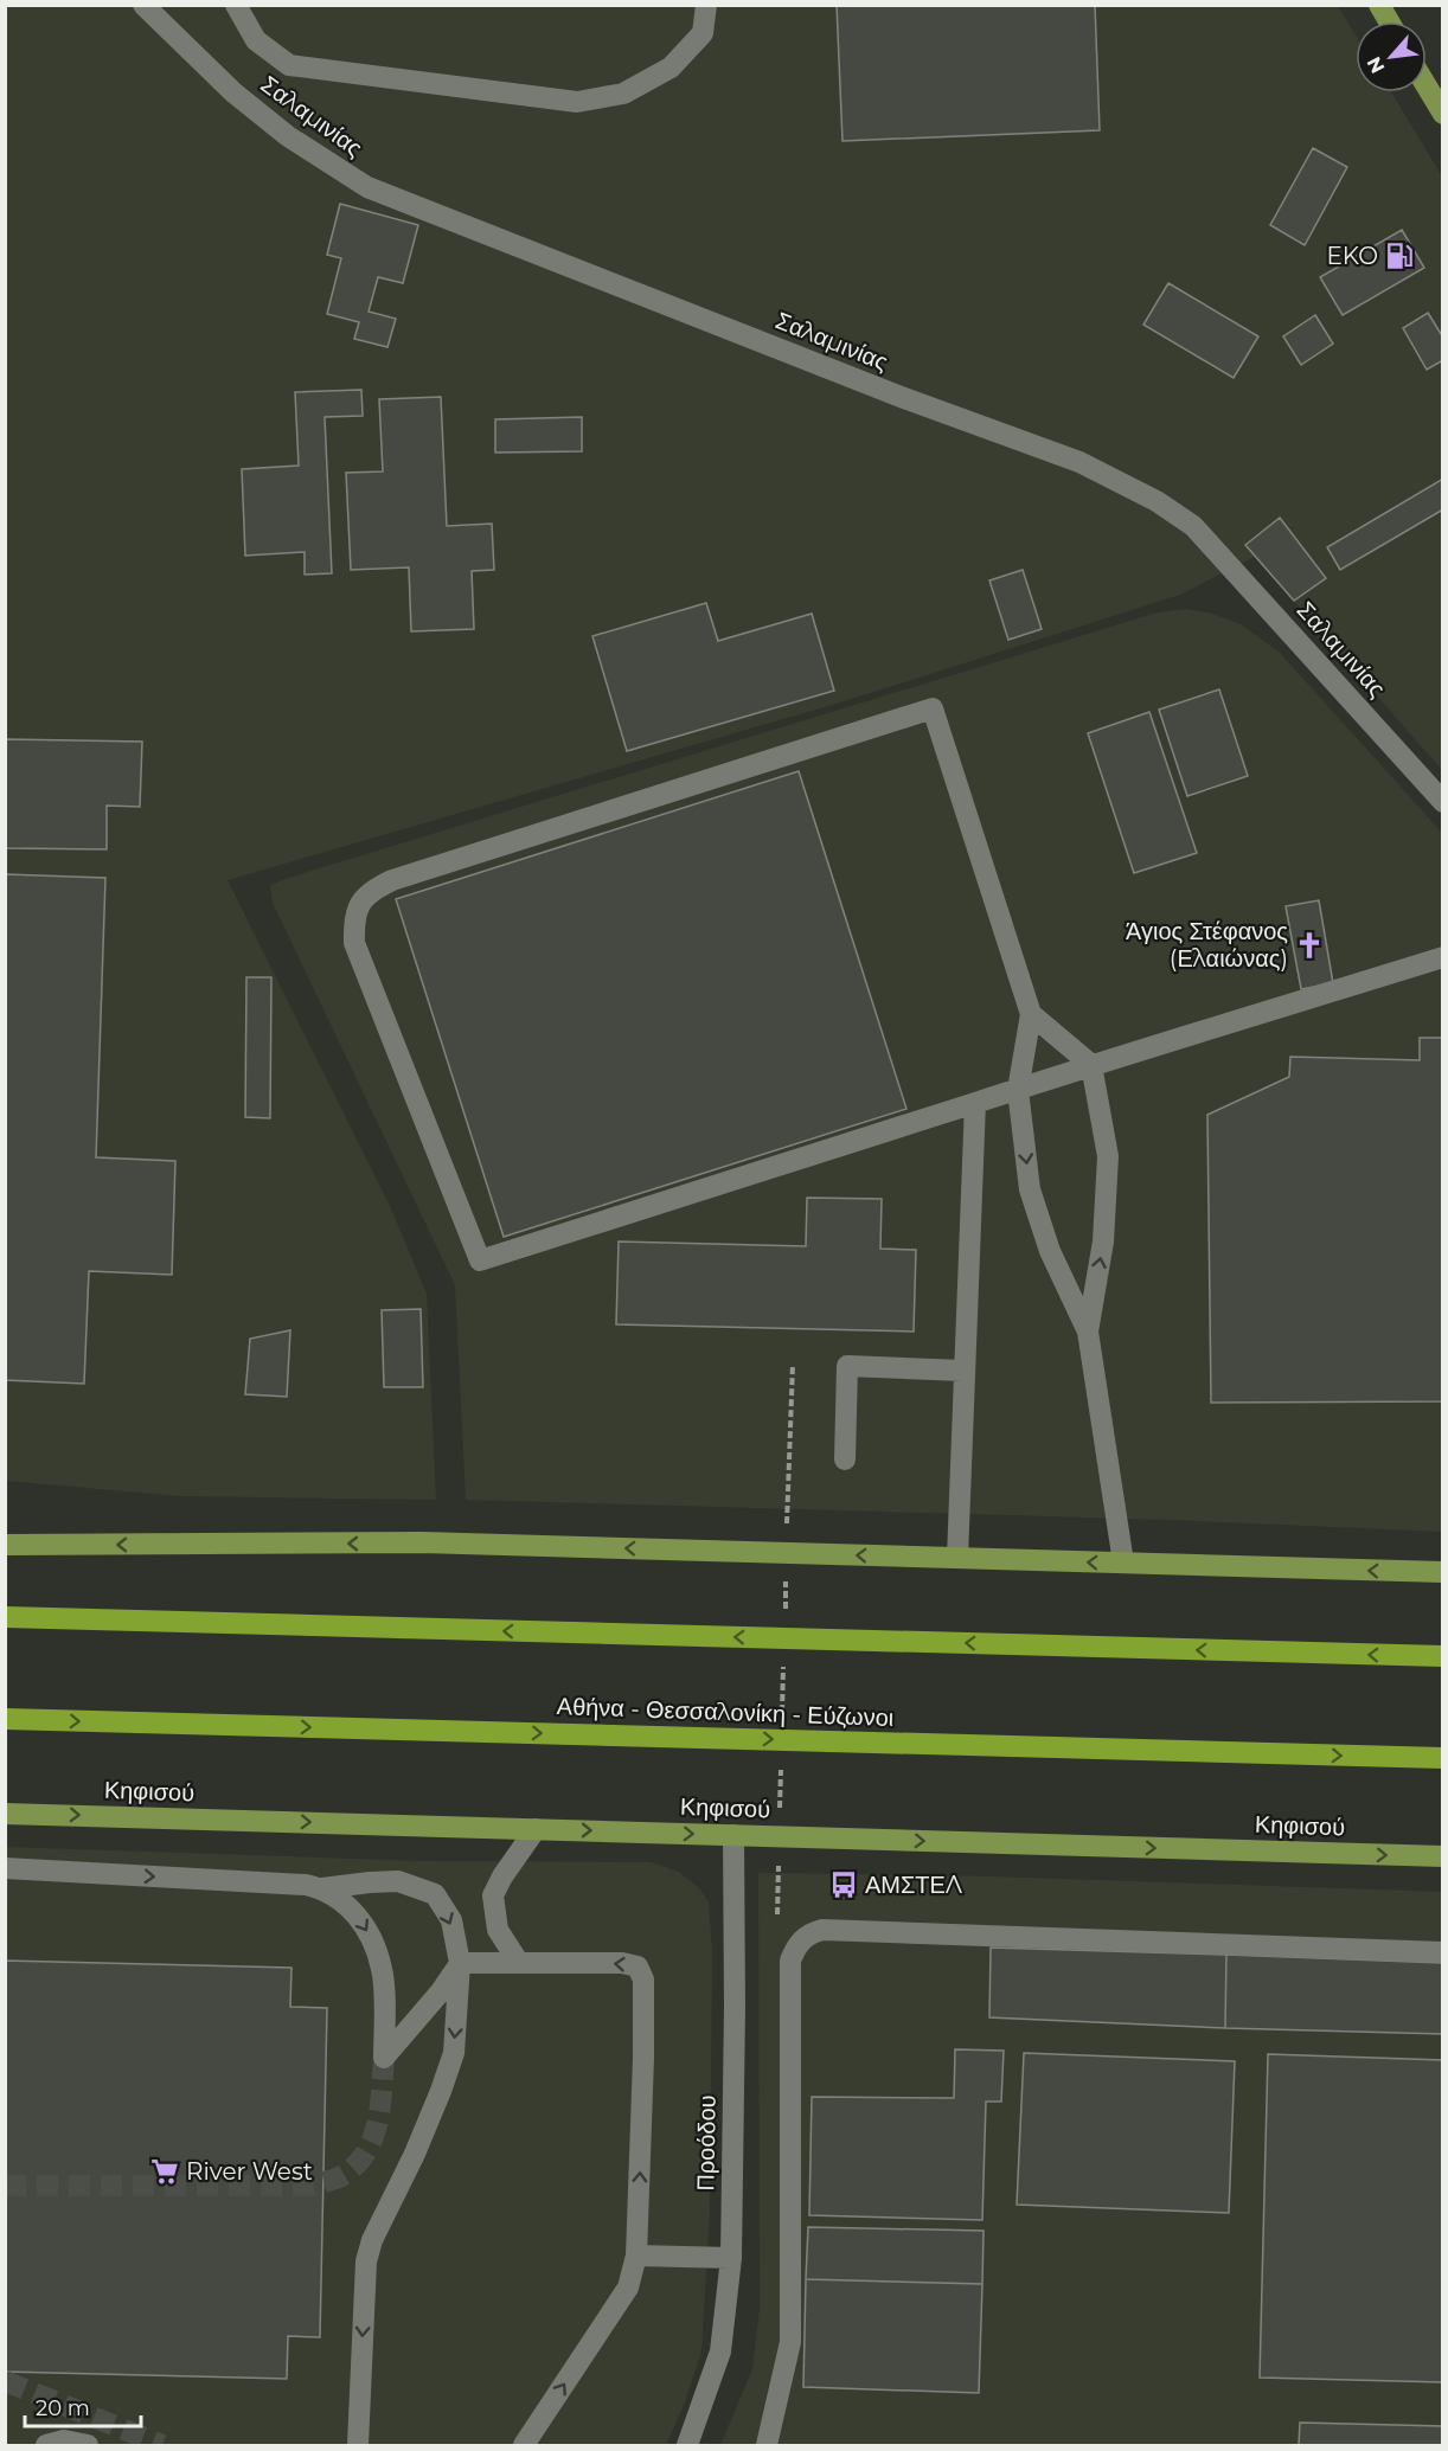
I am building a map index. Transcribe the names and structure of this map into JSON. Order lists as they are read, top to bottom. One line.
{"streets":{"highway":["Αθήνα - Θεσσαλονίκη - Εύζωνοι"],"main road":["Κηφισού"],"street":["Σαλαμινίας","Προόδου"]},"crossings":[["Κηφισού","Προόδου"]],"one_way":["Κηφισού"],"places":{"fuel station":["EKO"],"church":["Άγιος Στέφανος (Ελαιώνας)"],"bus stop":["ΑΜΣΤΕΛ"],"supermarket":["River West"]},"scale_bar":"20 m","north":"bottom left"}
